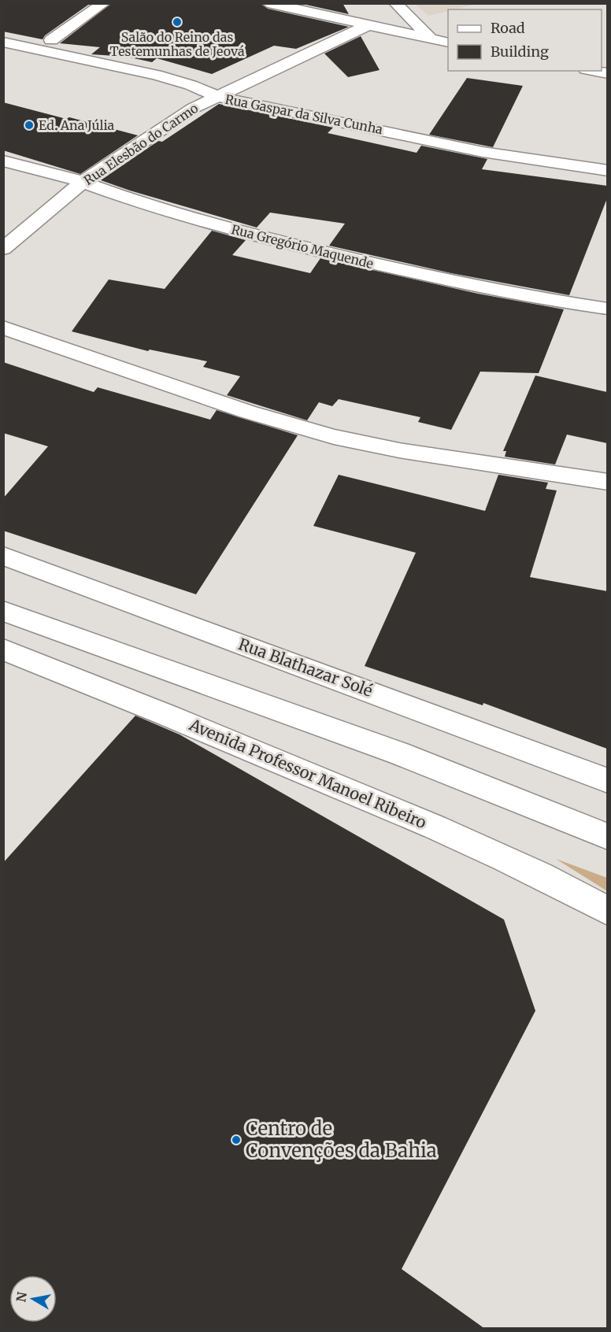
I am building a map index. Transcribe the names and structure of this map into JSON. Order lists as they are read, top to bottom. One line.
{"streets":{"street":["Rua Gaspar da Silva Cunha","Rua Elesbão do Carmo","Rua Gregório Maquende","Rua Blathazar Solé","Avenida Professor Manoel Ribeiro"]},"crossings":[["Rua Gaspar da Silva Cunha","Rua Elesbão do Carmo"],["Rua Elesbão do Carmo","Rua Gregório Maquende"]],"places":["Salão do Reino das Testemunhas de Jeová","Ed. Ana Júlia","Centro de Convenções da Bahia"],"legend":["Road","Building"],"north":"left"}
